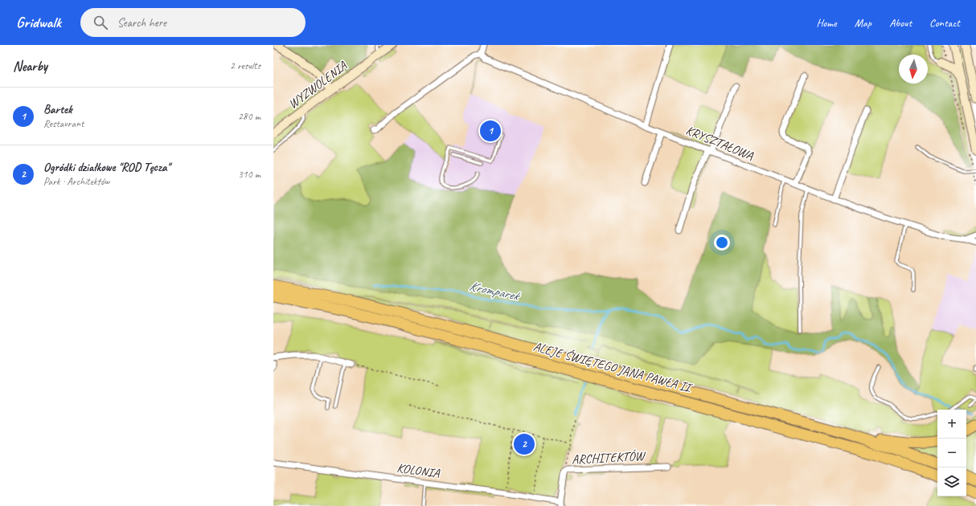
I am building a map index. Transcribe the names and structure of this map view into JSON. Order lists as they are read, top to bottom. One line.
{"streets":{"highway":["ALEJE ŚWIĘTEGO JANA PAWŁA II"],"street":["WYZWOLENIA","KRYSZTAŁOWA","ARCHITEKTÓW","KOLONIA"]},"crossings":[["ARCHITEKTÓW","KOLONIA"]],"water":["Kromparek"],"north":"bottom","page":{"header":"Gridwalk","search":"Search here","nav":["Home","Map","About","Contact"],"heading":["Nearby","2 results"],"list":[{"mark":"1","name":"Bartek","note":"Restaurant","value":"280 m"},{"mark":"2","name":"Ogródki działkowe \"ROD Tęcza\"","note":"Park · Architektów","value":"310 m"}],"pins":["1","2"],"map_buttons":["+","−"]}}
